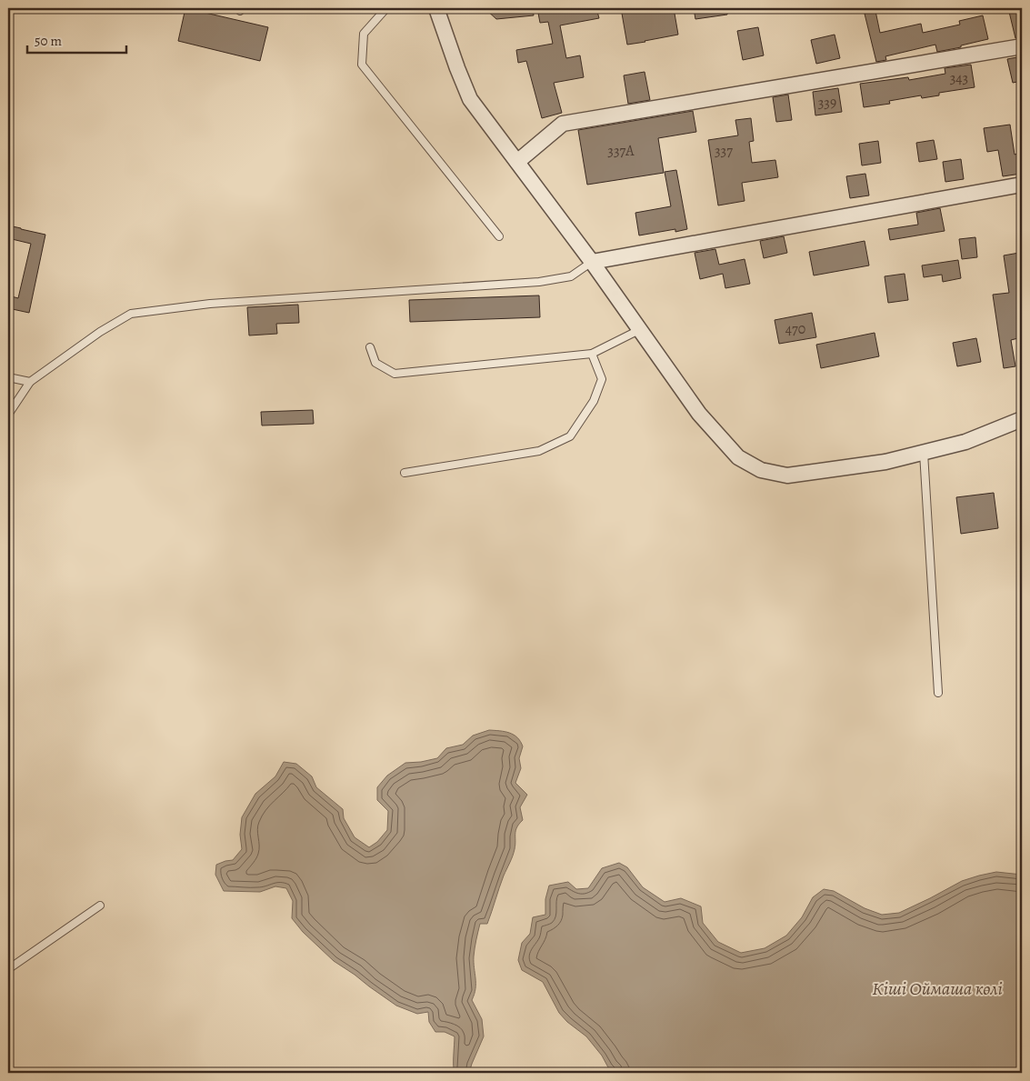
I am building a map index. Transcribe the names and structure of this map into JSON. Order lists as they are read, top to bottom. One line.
{"water":["Кіші Оймаша көлi"],"house_numbers":["343","339","337А","337","470"],"scale_bar":"50 m"}
